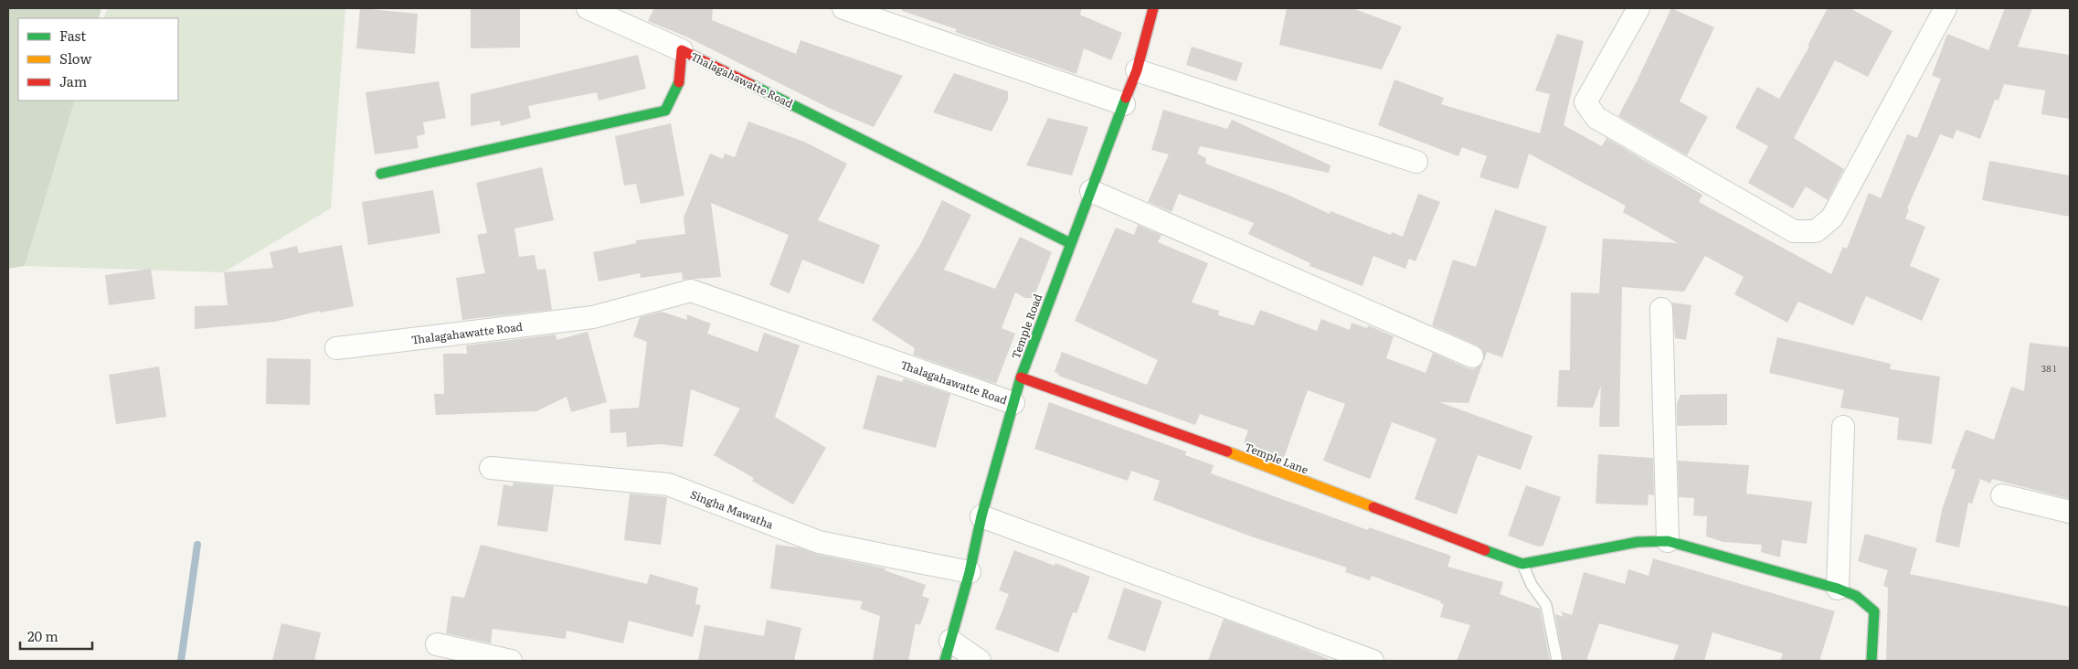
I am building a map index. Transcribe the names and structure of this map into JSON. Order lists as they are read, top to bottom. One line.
{"streets":{"street":["Thalagahawatte Road","Temple Road","Temple Lane","Singha Mawatha"]},"crossings":[["Thalagahawatte Road","Temple Road"],["Temple Road","Temple Lane"],["Temple Road","Singha Mawatha"]],"house_numbers":["38 l"],"legend":["Fast","Slow","Jam"],"scale_bar":"20 m"}
